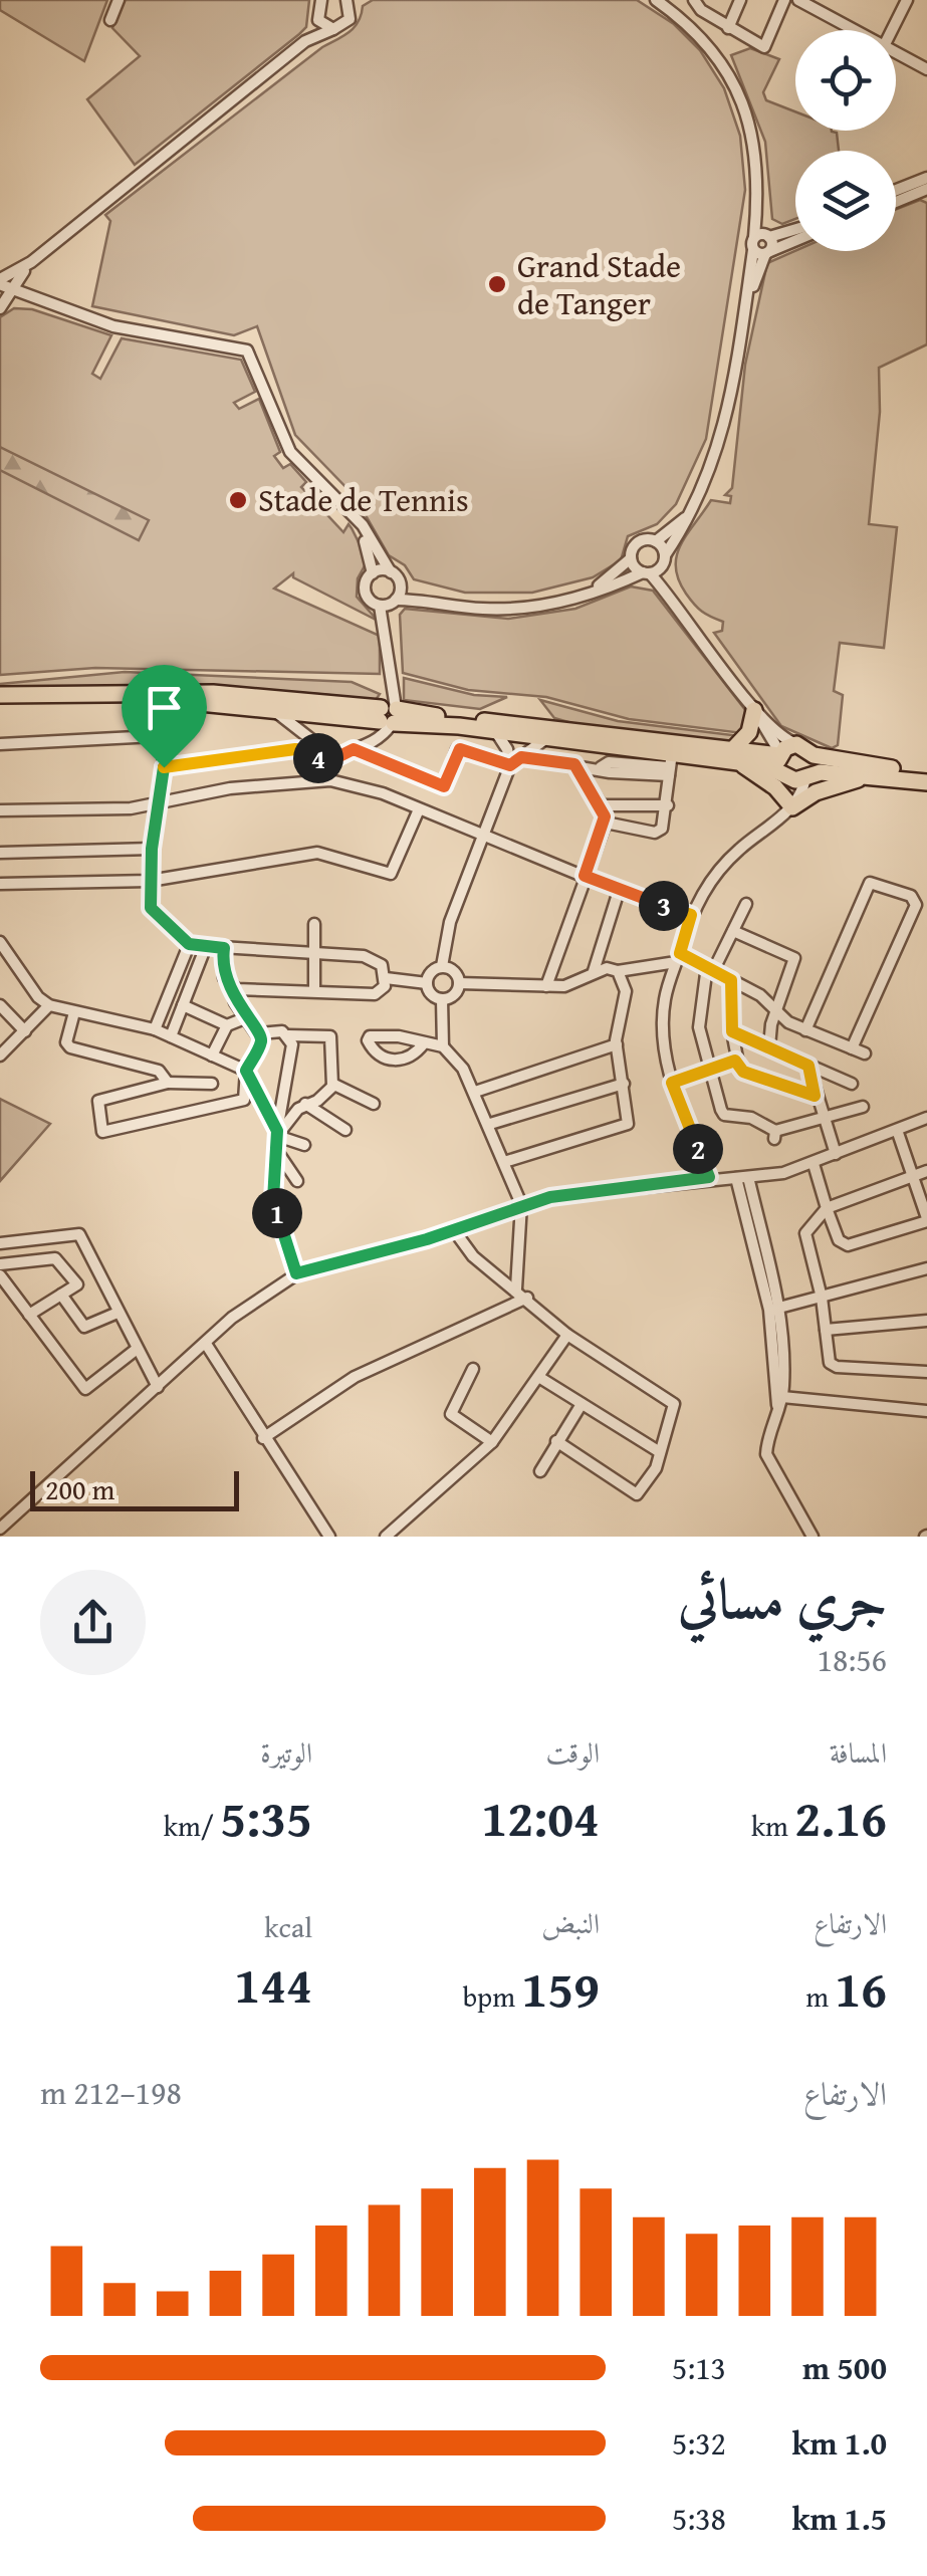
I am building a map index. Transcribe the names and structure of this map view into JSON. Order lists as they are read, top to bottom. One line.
{"places":["Grand Stade de Tanger","Stade de Tennis"],"scale_bar":"200 m","page":{"pins":["4","3","2","1"],"scale":"200 m","heading":["جري مسائي","18:56"],"stats":[["المسافة","2.16 km"],["الوقت","12:04"],["الوتيرة","5:35 /km"],["الارتفاع","16 m"],["النبض","159 bpm"],["kcal","144"]],"chart":["الارتفاع","198–212 m"],"list":[{"name":"500 m","note":"5:13"},{"name":"1.0 km","note":"5:32"},{"name":"1.5 km","note":"5:38"}]}}
